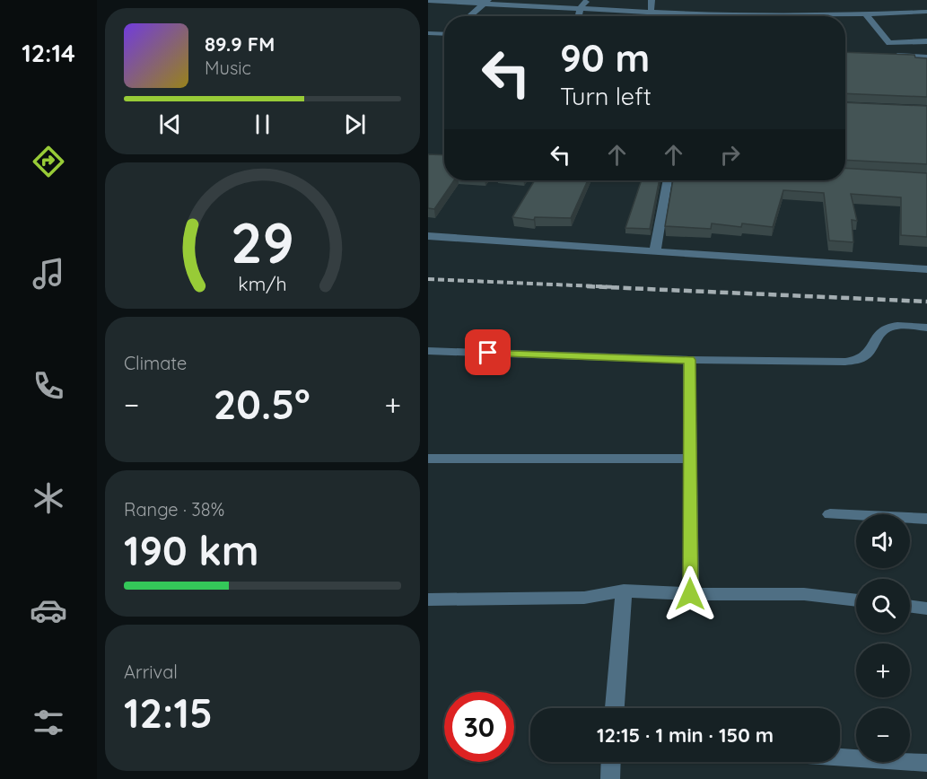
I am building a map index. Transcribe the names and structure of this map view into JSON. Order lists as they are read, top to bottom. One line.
{"page":{"tabs":"12:14","turn":["90 m","Turn left"],"song":["89.9 FM","Music"],"tile":["Climate",["Range · 38%","190 km"],["Arrival","12:15"]],"heat":["−","20.5°","+"],"map_buttons":["+","−"],"limit":"30","trip":"12:15 · 1 min · 150 m","gauge":["29","km/h"]}}
